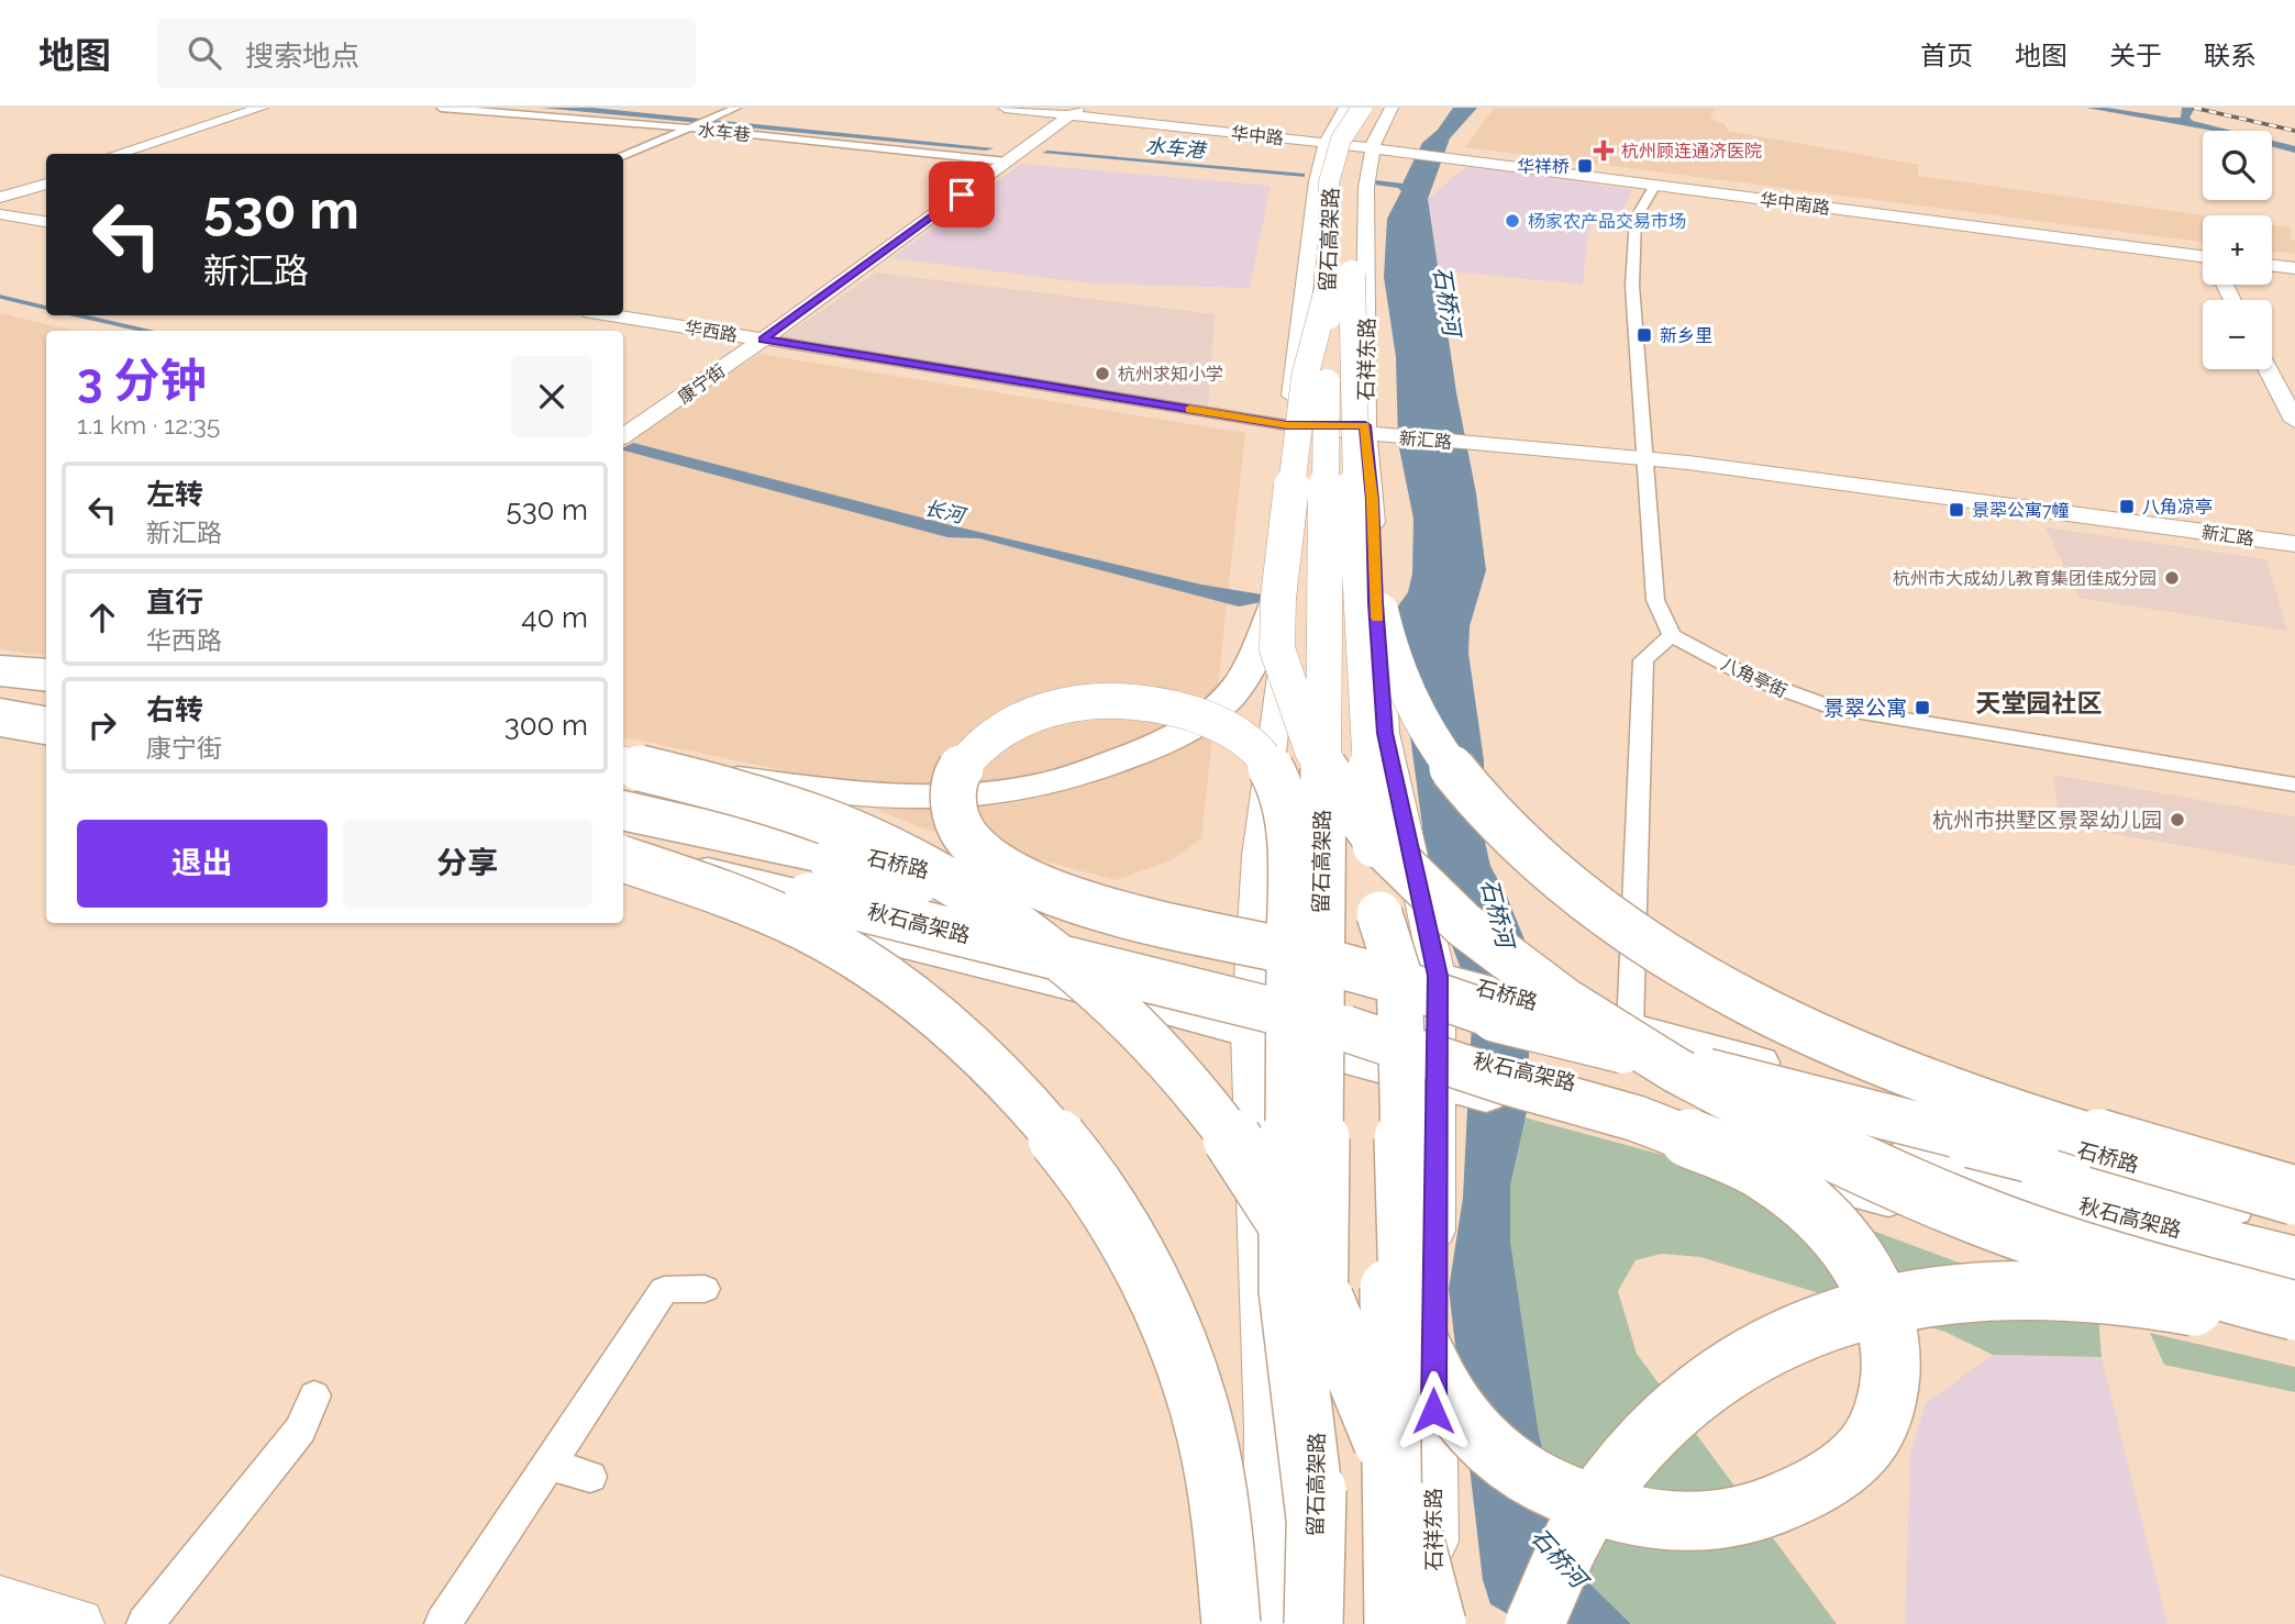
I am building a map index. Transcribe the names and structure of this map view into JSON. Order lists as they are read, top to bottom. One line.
{"streets":{"highway":["留石高架路","秋石高架路"],"main road":["华中路","华中南路","华西路","石祥东路","康宁街","新汇路","石桥路"],"street":["水车巷","八角亭街"]},"crossings":[["水车巷","康宁街"],["华中路","华中南路"],["华中路","石祥东路"],["华中路","康宁街"],["华中南路","石祥东路"],["留石高架路","石祥东路"],["留石高架路","新汇路"],["华西路","康宁街"],["华西路","新汇路"],["石祥东路","新汇路"],["石祥东路","石桥路"],["石桥路","秋石高架路"]],"districts":["天堂园社区"],"water":["水车港","石桥河","长河"],"places":{"health":["杭州顾连通济医院"],"transit":["华祥桥","新乡里","八角凉亭","景翆公寓7幢","景翠公寓"],"other":["杨家农产品交易市场","杭州求知小学","杭州市大成幼儿教育集团佳成分园","杭州市拱墅区景翠幼儿园"]},"page":{"header":"地图","search":"搜索地点","nav":["首页","地图","关于","联系"],"map_buttons":["+","−"],"turn":["530 m","新汇路"],"heading":["3 分钟","1.1 km · 12:35"],"list":[{"name":"左转","note":"新汇路","value":"530 m"},{"name":"直行","note":"华西路","value":"40 m"},{"name":"右转","note":"康宁街","value":"300 m"}],"buttons":["退出","分享"]}}
